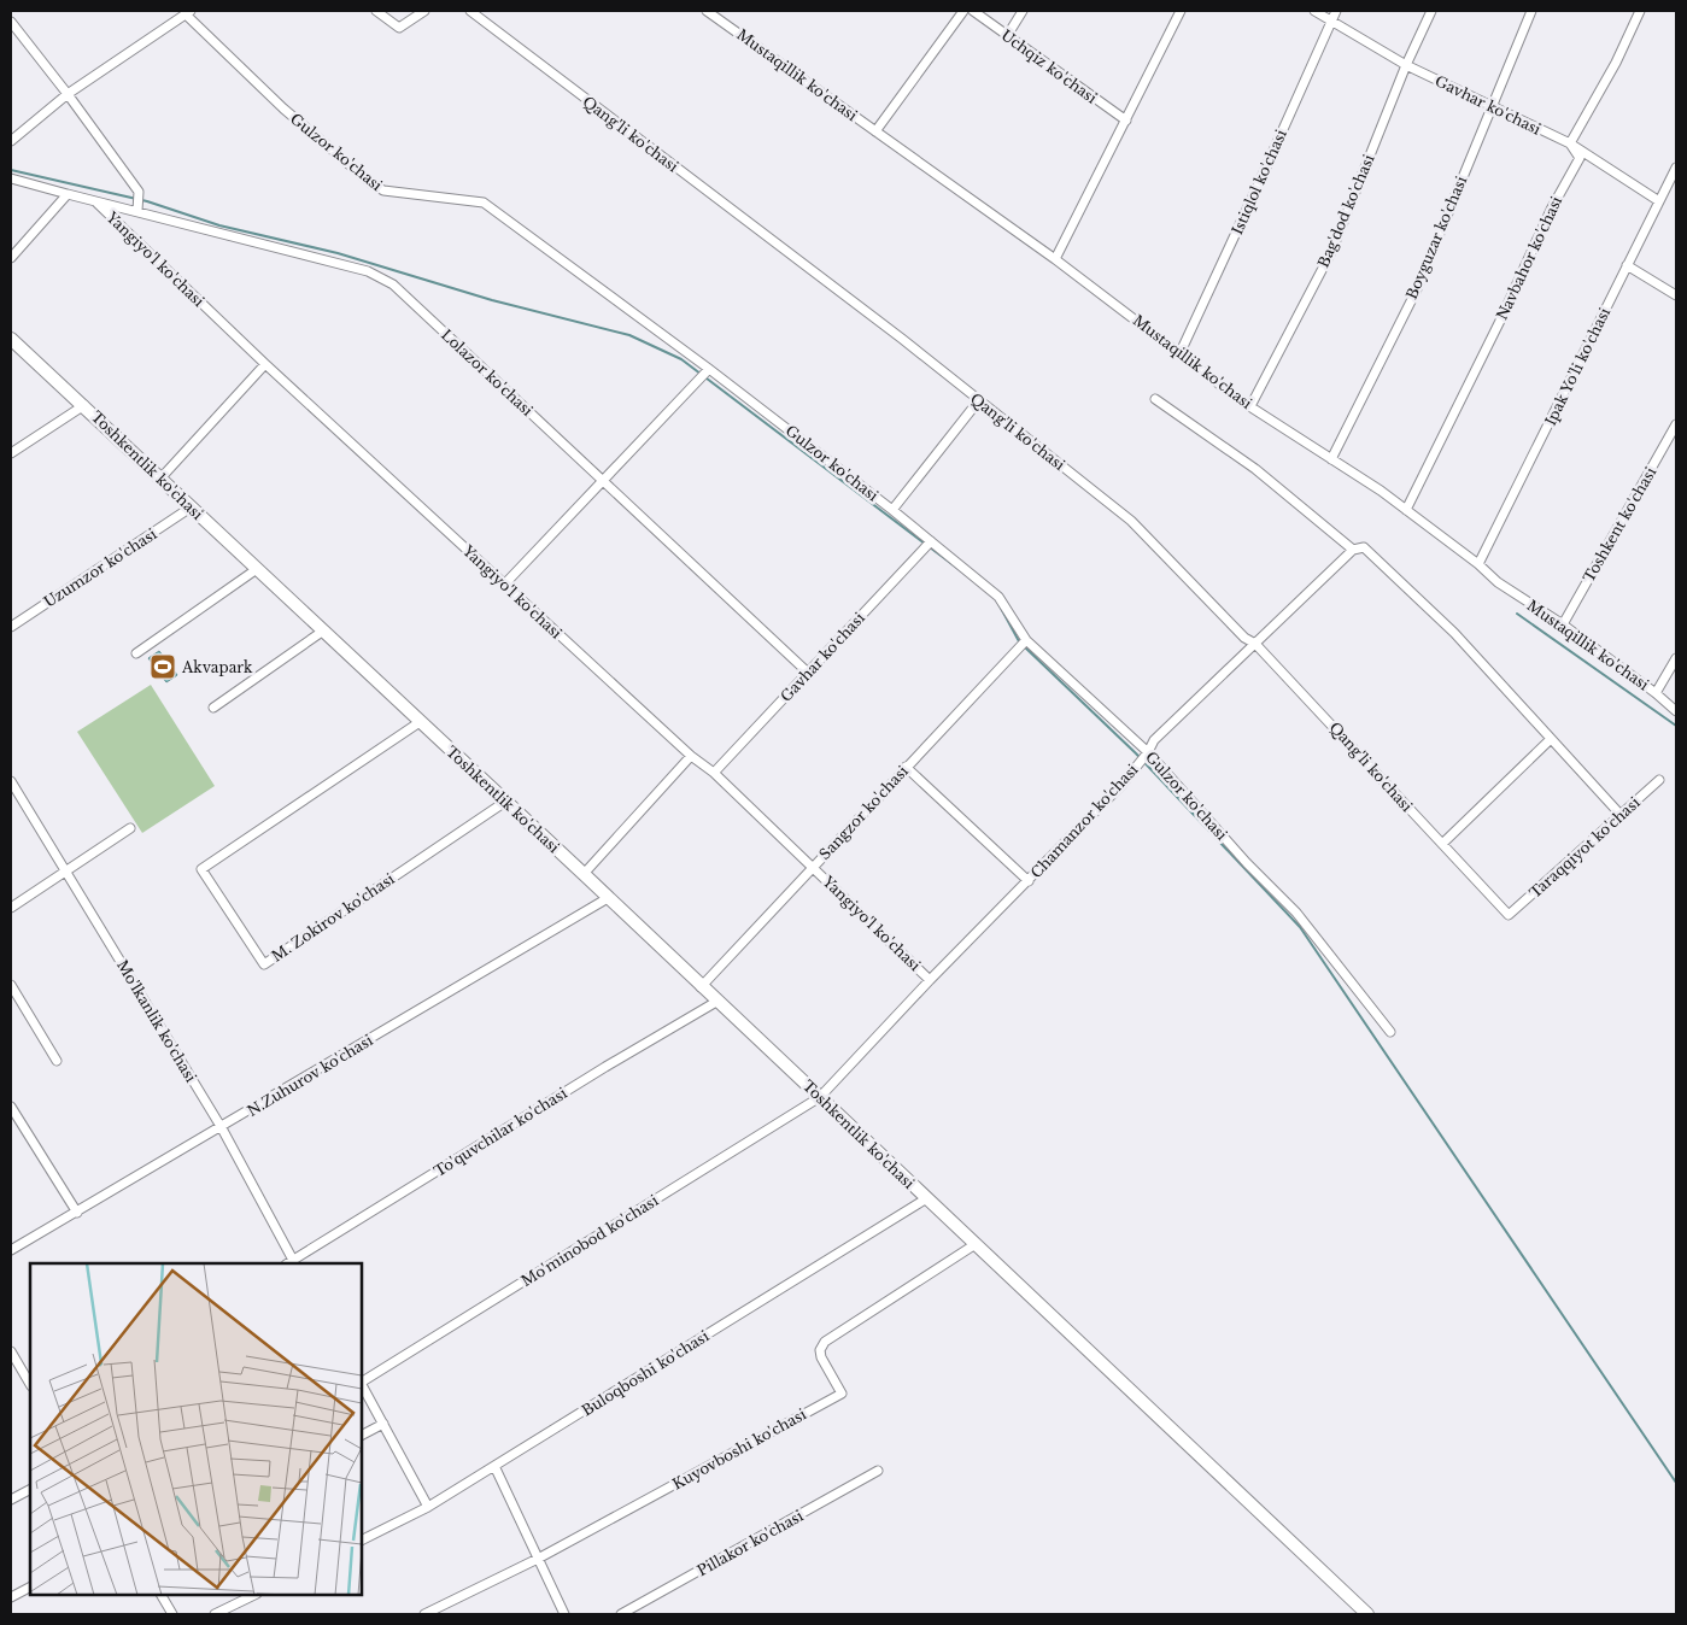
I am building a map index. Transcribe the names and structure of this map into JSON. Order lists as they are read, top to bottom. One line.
{"streets":{"main road":["Toshkentlik ko'chasi"],"street":["Uchqiz ko'chasi","Mustaqillik ko'chasi","Gavhar ko'chasi","Qang'li ko'chasi","Gulzor ko'chasi","Istiqlol ko'chasi","Bag'dod ko'chasi","Boyguzar ko'chasi","Navbahor ko'chasi","Yangiyo'l ko'chasi","Ipak Yo'li ko'chasi","Lolazor ko'chasi","Toshkent ko'chasi","Uzumzor ko'chasi","Sangzor ko'chasi","Chamanzor ko'chasi","Taraqqiyot ko'chasi","M. Zokirov ko'chasi","Mo'lkanlik ko'chasi","N.Zuhurov ko'chasi","To'quvchilar ko'chasi","Mo'minobod ko'chasi","Buloqboshi ko'chasi","Kuyovboshi ko'chasi","Pillakor ko'chasi"]},"crossings":[["Mustaqillik ko'chasi","Istiqlol ko'chasi"],["Mustaqillik ko'chasi","Bag'dod ko'chasi"],["Mustaqillik ko'chasi","Boyguzar ko'chasi"],["Mustaqillik ko'chasi","Navbahor ko'chasi"],["Mustaqillik ko'chasi","Ipak Yo'li ko'chasi"],["Mustaqillik ko'chasi","Toshkent ko'chasi"],["Gavhar ko'chasi","Gulzor ko'chasi"],["Gavhar ko'chasi","Istiqlol ko'chasi"],["Gavhar ko'chasi","Bag'dod ko'chasi"],["Gavhar ko'chasi","Boyguzar ko'chasi"],["Gavhar ko'chasi","Navbahor ko'chasi"],["Gavhar ko'chasi","Yangiyo'l ko'chasi"],["Gavhar ko'chasi","Ipak Yo'li ko'chasi"],["Gavhar ko'chasi","Lolazor ko'chasi"],["Qang'li ko'chasi","Chamanzor ko'chasi"],["Qang'li ko'chasi","Taraqqiyot ko'chasi"],["Gulzor ko'chasi","Sangzor ko'chasi"],["Gulzor ko'chasi","Chamanzor ko'chasi"],["Yangiyo'l ko'chasi","Lolazor ko'chasi"],["Yangiyo'l ko'chasi","Sangzor ko'chasi"],["Yangiyo'l ko'chasi","Chamanzor ko'chasi"],["Toshkentlik ko'chasi","Uzumzor ko'chasi"],["Toshkentlik ko'chasi","Sangzor ko'chasi"],["Toshkentlik ko'chasi","Chamanzor ko'chasi"],["Toshkentlik ko'chasi","M. Zokirov ko'chasi"],["Toshkentlik ko'chasi","N.Zuhurov ko'chasi"],["Toshkentlik ko'chasi","To'quvchilar ko'chasi"],["Toshkentlik ko'chasi","Mo'minobod ko'chasi"],["Toshkentlik ko'chasi","Buloqboshi ko'chasi"],["Toshkentlik ko'chasi","Kuyovboshi ko'chasi"],["Chamanzor ko'chasi","Mo'minobod ko'chasi"],["Mo'lkanlik ko'chasi","N.Zuhurov ko'chasi"],["Mo'lkanlik ko'chasi","To'quvchilar ko'chasi"]],"places":{"sports":["Akvapark"]}}
